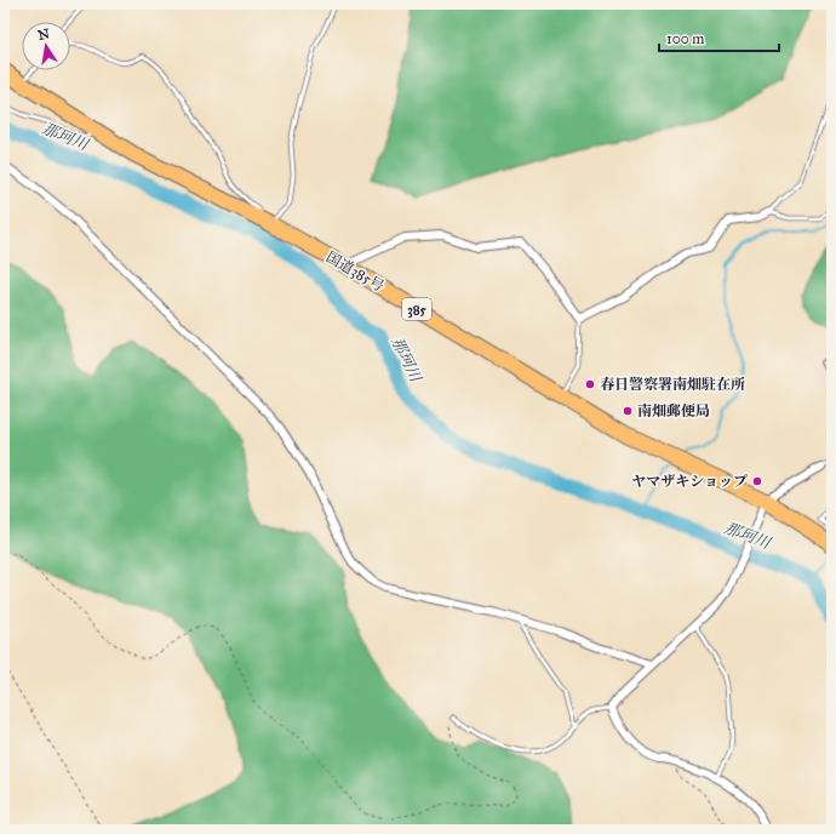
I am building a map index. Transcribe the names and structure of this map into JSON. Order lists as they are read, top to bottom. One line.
{"streets":{"highway":["国道385号","385"]},"water":["那珂川"],"places":["春日警察署南畑駐在所","南畑郵便局","ヤマザキショップ"],"scale_bar":"100 m","north":"top"}
